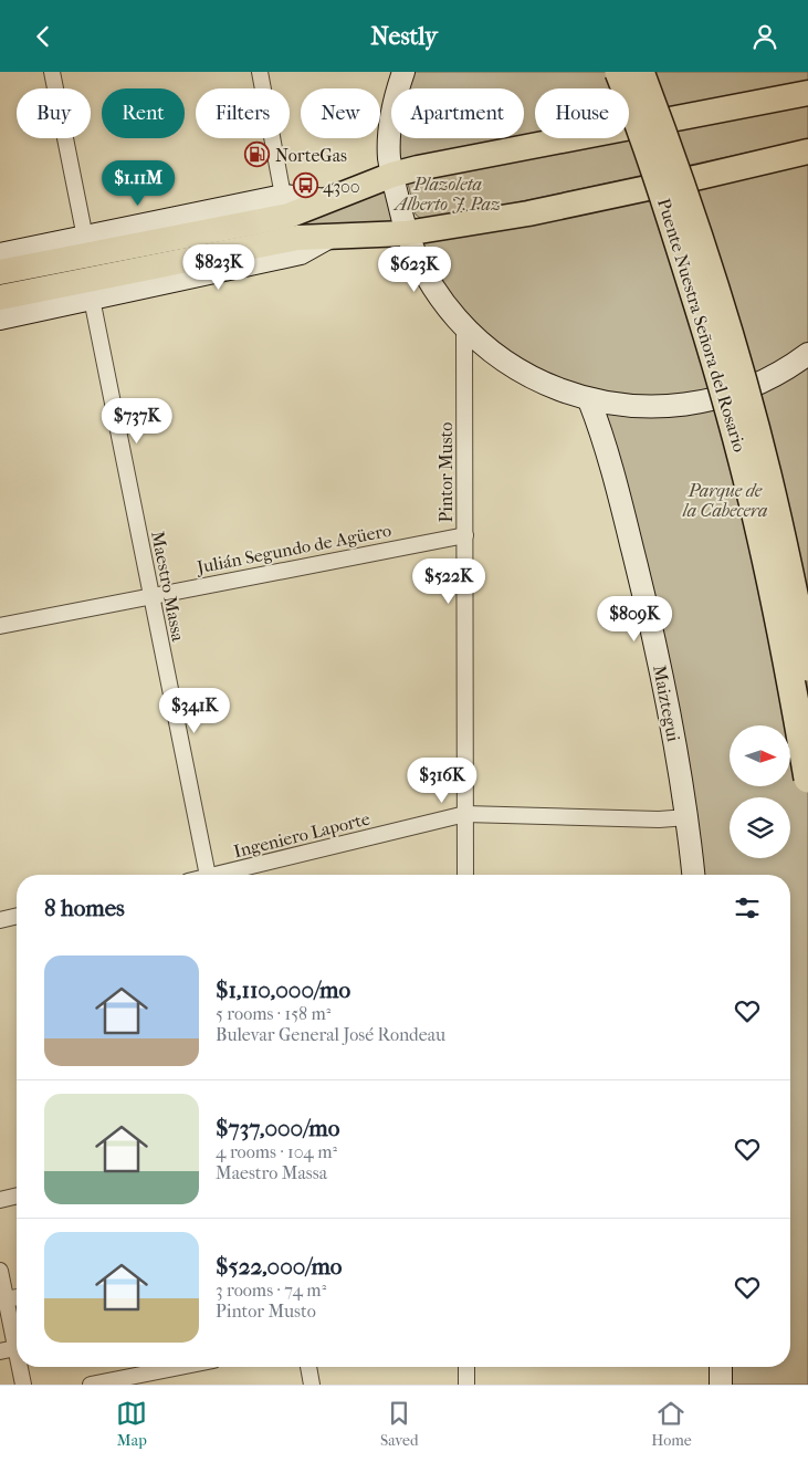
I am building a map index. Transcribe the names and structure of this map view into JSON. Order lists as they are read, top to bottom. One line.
{"streets":{"highway":["Puente Nuestra Señora del Rosario"],"main road":["Maiztegui"],"street":["Pintor Musto","Julián Segundo de Agüero","Maestro Massa","Ingeniero Laporte"]},"crossings":[["Pintor Musto","Julián Segundo de Agüero"],["Pintor Musto","Ingeniero Laporte"],["Julián Segundo de Agüero","Maestro Massa"],["Maiztegui","Ingeniero Laporte"]],"parks":["Plazoleta Alberto J. Paz","Parque de la Cabecera"],"places":{"fuel station":["NorteGas"],"bus stop":["4300"]},"north":"right","page":{"header":"Nestly","chip":["Buy","Rent","Filters","New","Apartment","House"],"price":["$1.11M","$823K","$623K","$737K","$522K","$809K","$341K","$316K"],"heading":"8 homes","list":[{"name":"$1,110,000/mo","note":"5 rooms · 158 m² · Bulevar General José Rondeau"},{"name":"$737,000/mo","note":"4 rooms · 104 m² · Maestro Massa"},{"name":"$522,000/mo","note":"3 rooms · 74 m² · Pintor Musto"}],"tabs":["Map","Saved","Home"]}}
